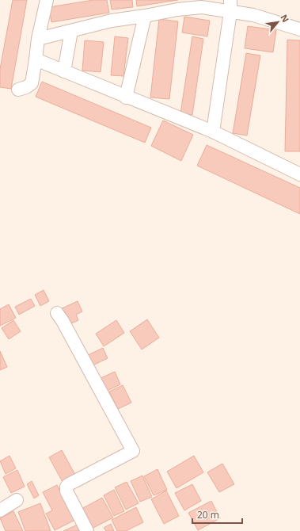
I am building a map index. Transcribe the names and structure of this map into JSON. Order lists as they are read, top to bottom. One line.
{"scale_bar":"20 m","north":"top right"}
